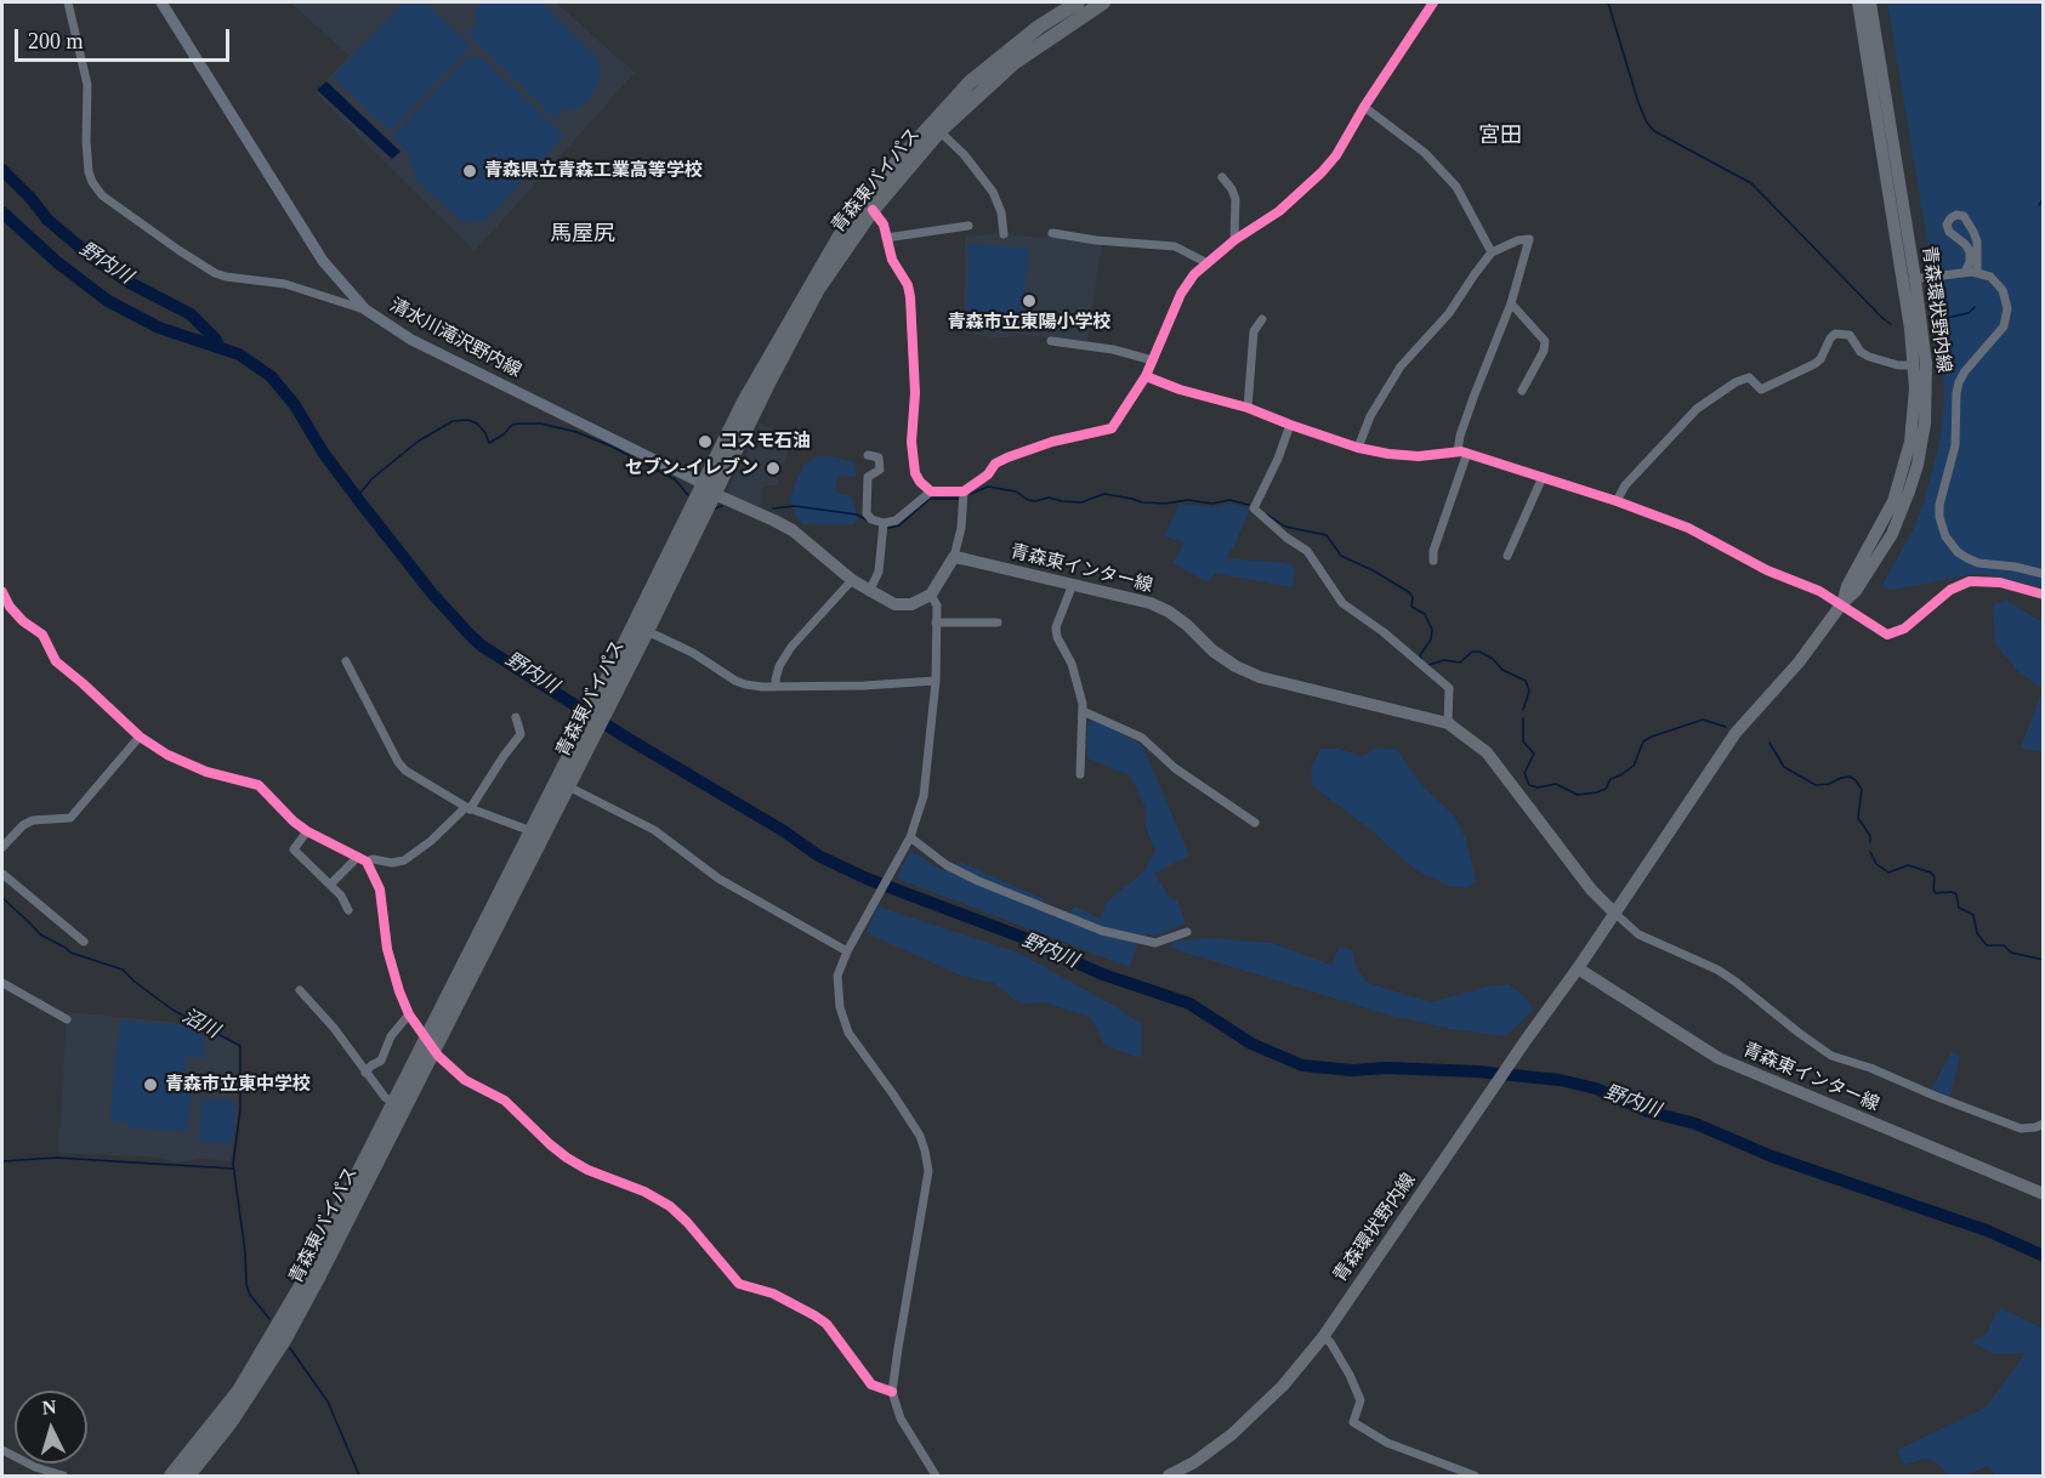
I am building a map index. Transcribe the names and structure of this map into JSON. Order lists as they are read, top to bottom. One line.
{"streets":{"highway":["青森東バイパス"],"main road":["青森環状野内線","清水川滝沢野内線","青森東インター線"]},"crossings":[["青森東バイパス","清水川滝沢野内線"],["青森環状野内線","青森東インター線"]],"districts":["宮田","馬屋尻"],"water":["野内川","沼川"],"places":["青森県立青森工業高等学校","青森市立東陽小学校","コスモ石油","セブン-イレブン","青森市立東中学校"],"scale_bar":"200 m","north":"top"}
